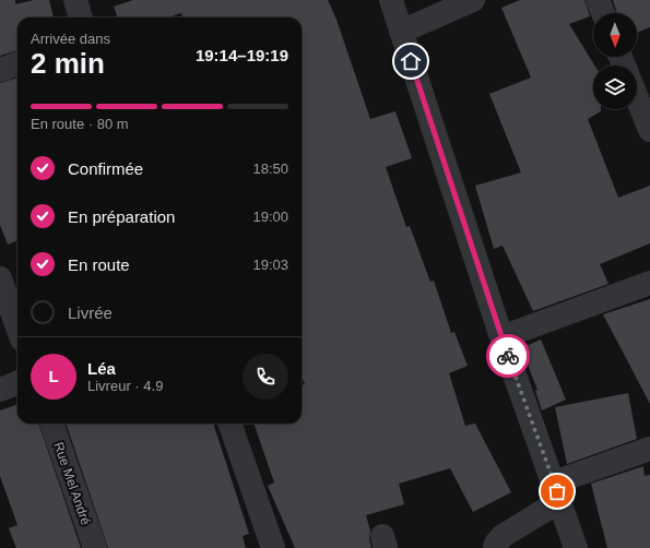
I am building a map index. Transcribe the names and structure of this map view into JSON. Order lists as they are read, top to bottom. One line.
{"streets":{"street":["Rue Mel André"]},"north":"bottom","page":{"heading":["2 min","Arrivée dans","19:14–19:19"],"panel":["Léa","Livreur · 4.9"],"bar":"En route · 80 m","list":[["Confirmée","18:50"],["En préparation","19:00"],["En route","19:03"],"Livrée"],"round":"L"}}
